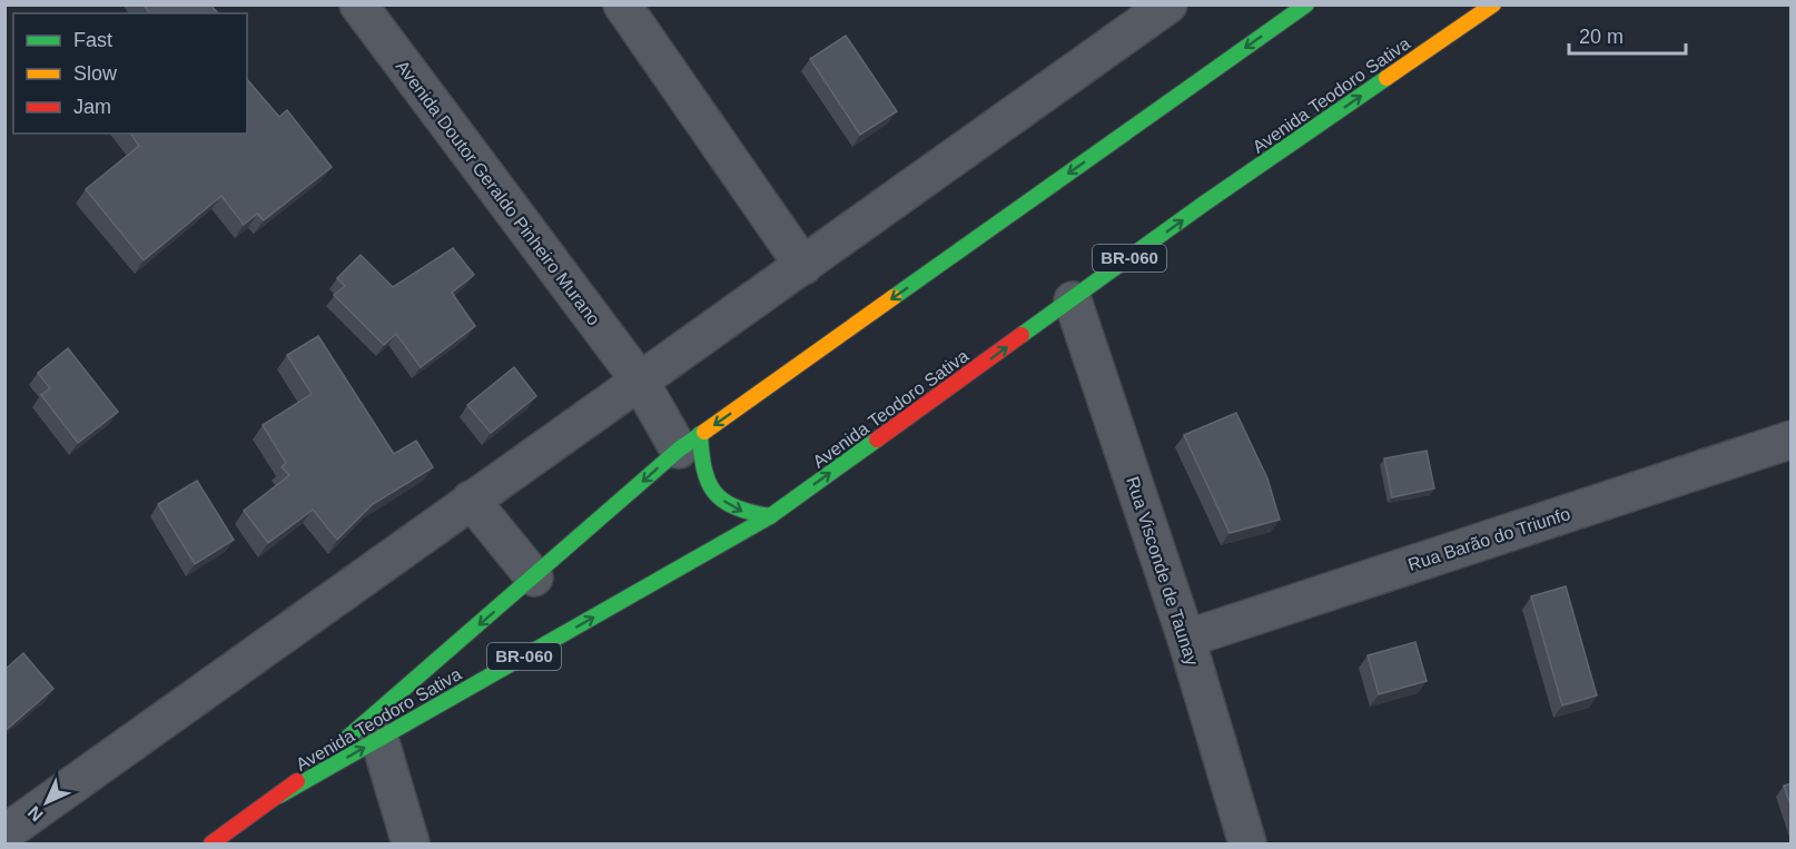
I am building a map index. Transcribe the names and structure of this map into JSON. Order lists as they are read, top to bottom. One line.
{"streets":{"main road":["Avenida Teodoro Sativa","BR-060"],"street":["Avenida Doutor Geraldo Pinheiro Murano","Rua Barão do Triunfo","Rua Visconde de Taunay"]},"crossings":[["Avenida Teodoro Sativa","Avenida Doutor Geraldo Pinheiro Murano"],["Avenida Teodoro Sativa","Rua Visconde de Taunay"],["Rua Barão do Triunfo","Rua Visconde de Taunay"]],"legend":["Fast","Slow","Jam"],"scale_bar":"20 m","north":"bottom left"}
